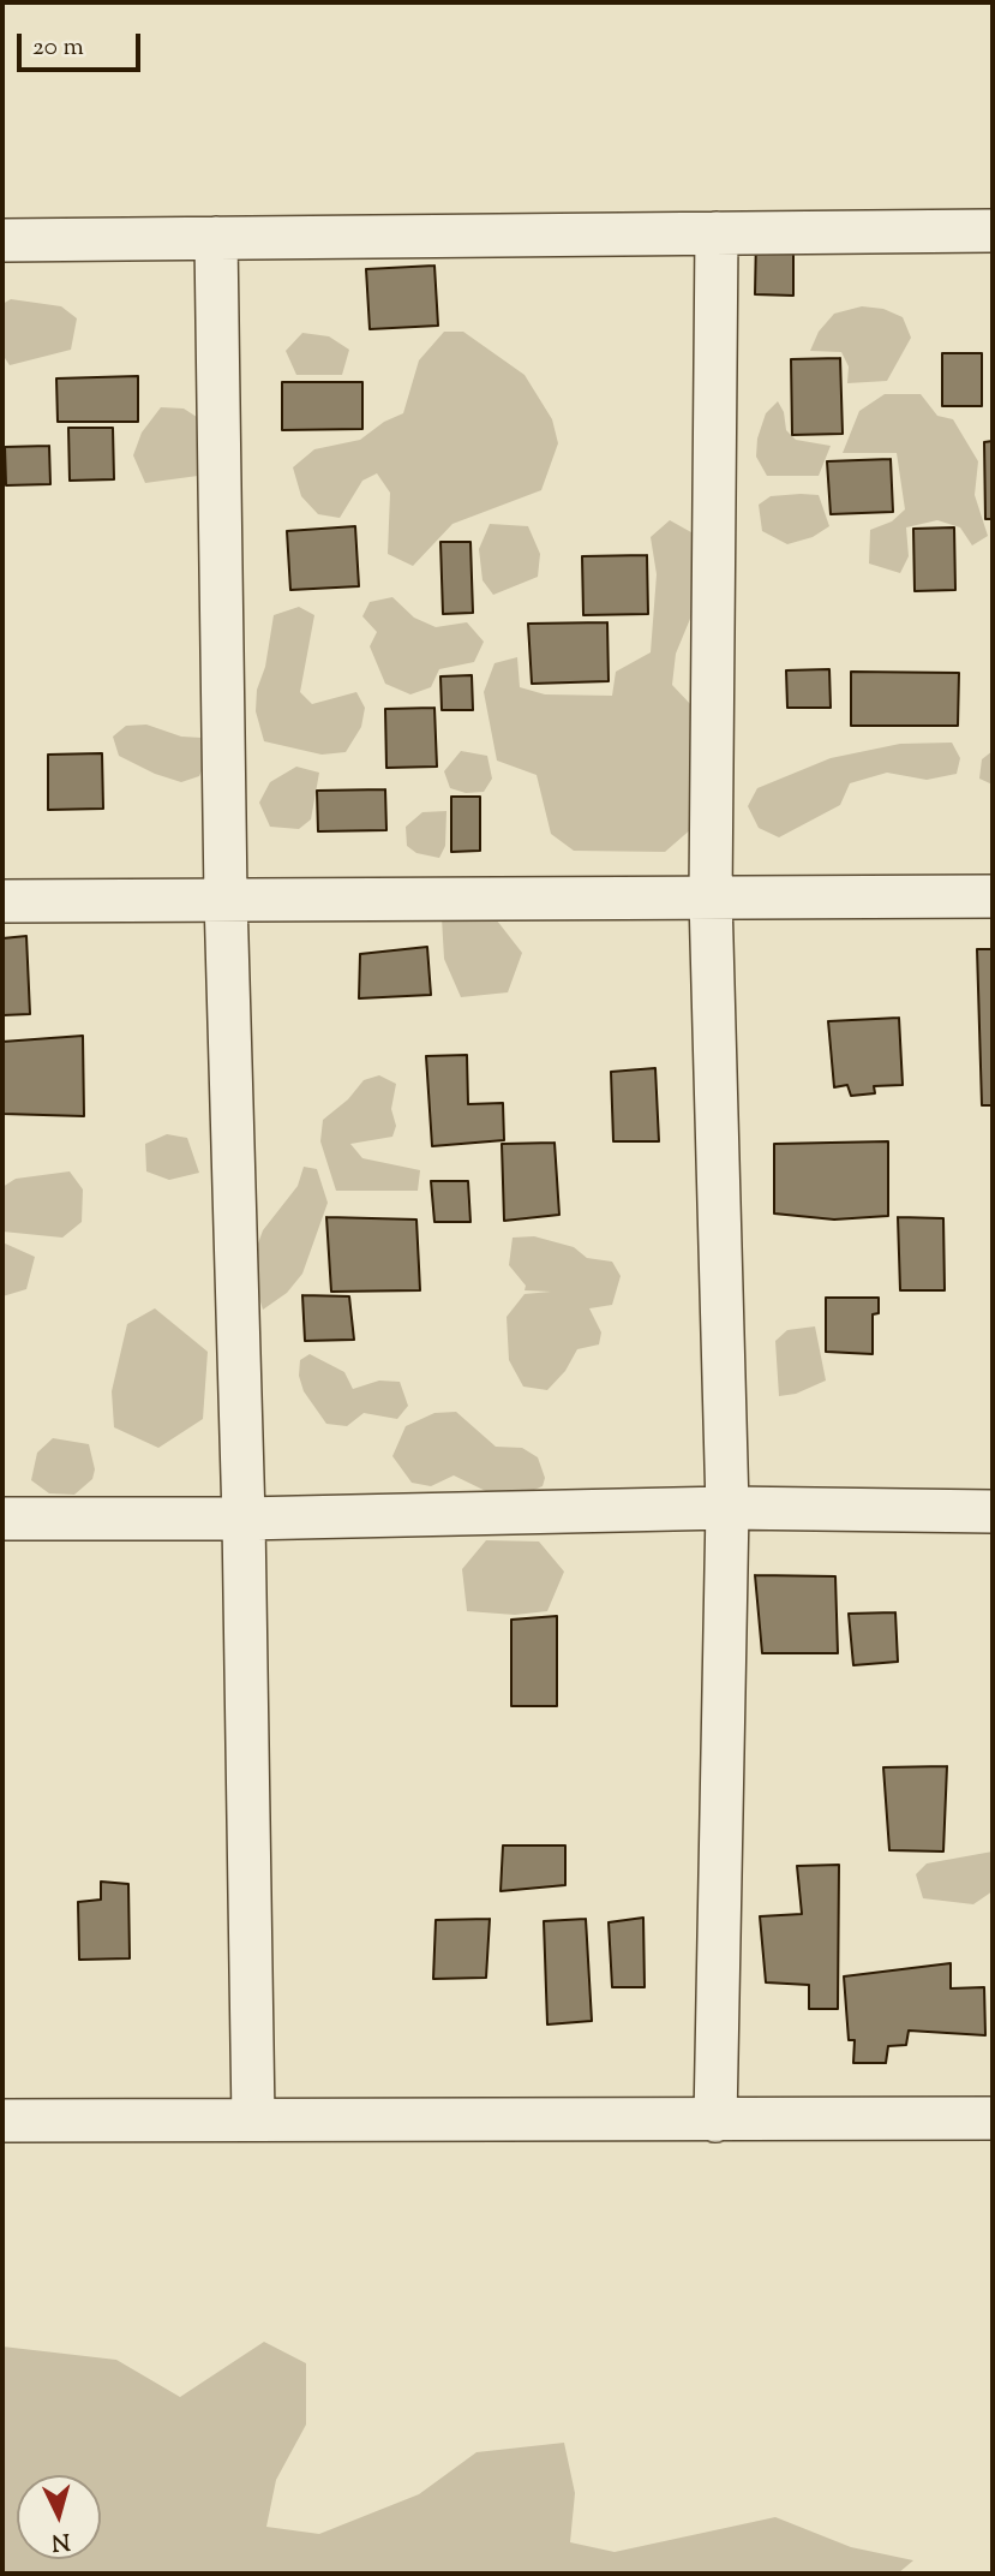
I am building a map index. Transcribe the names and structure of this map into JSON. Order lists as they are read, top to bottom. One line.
{"scale_bar":"20 m","north":"bottom"}
